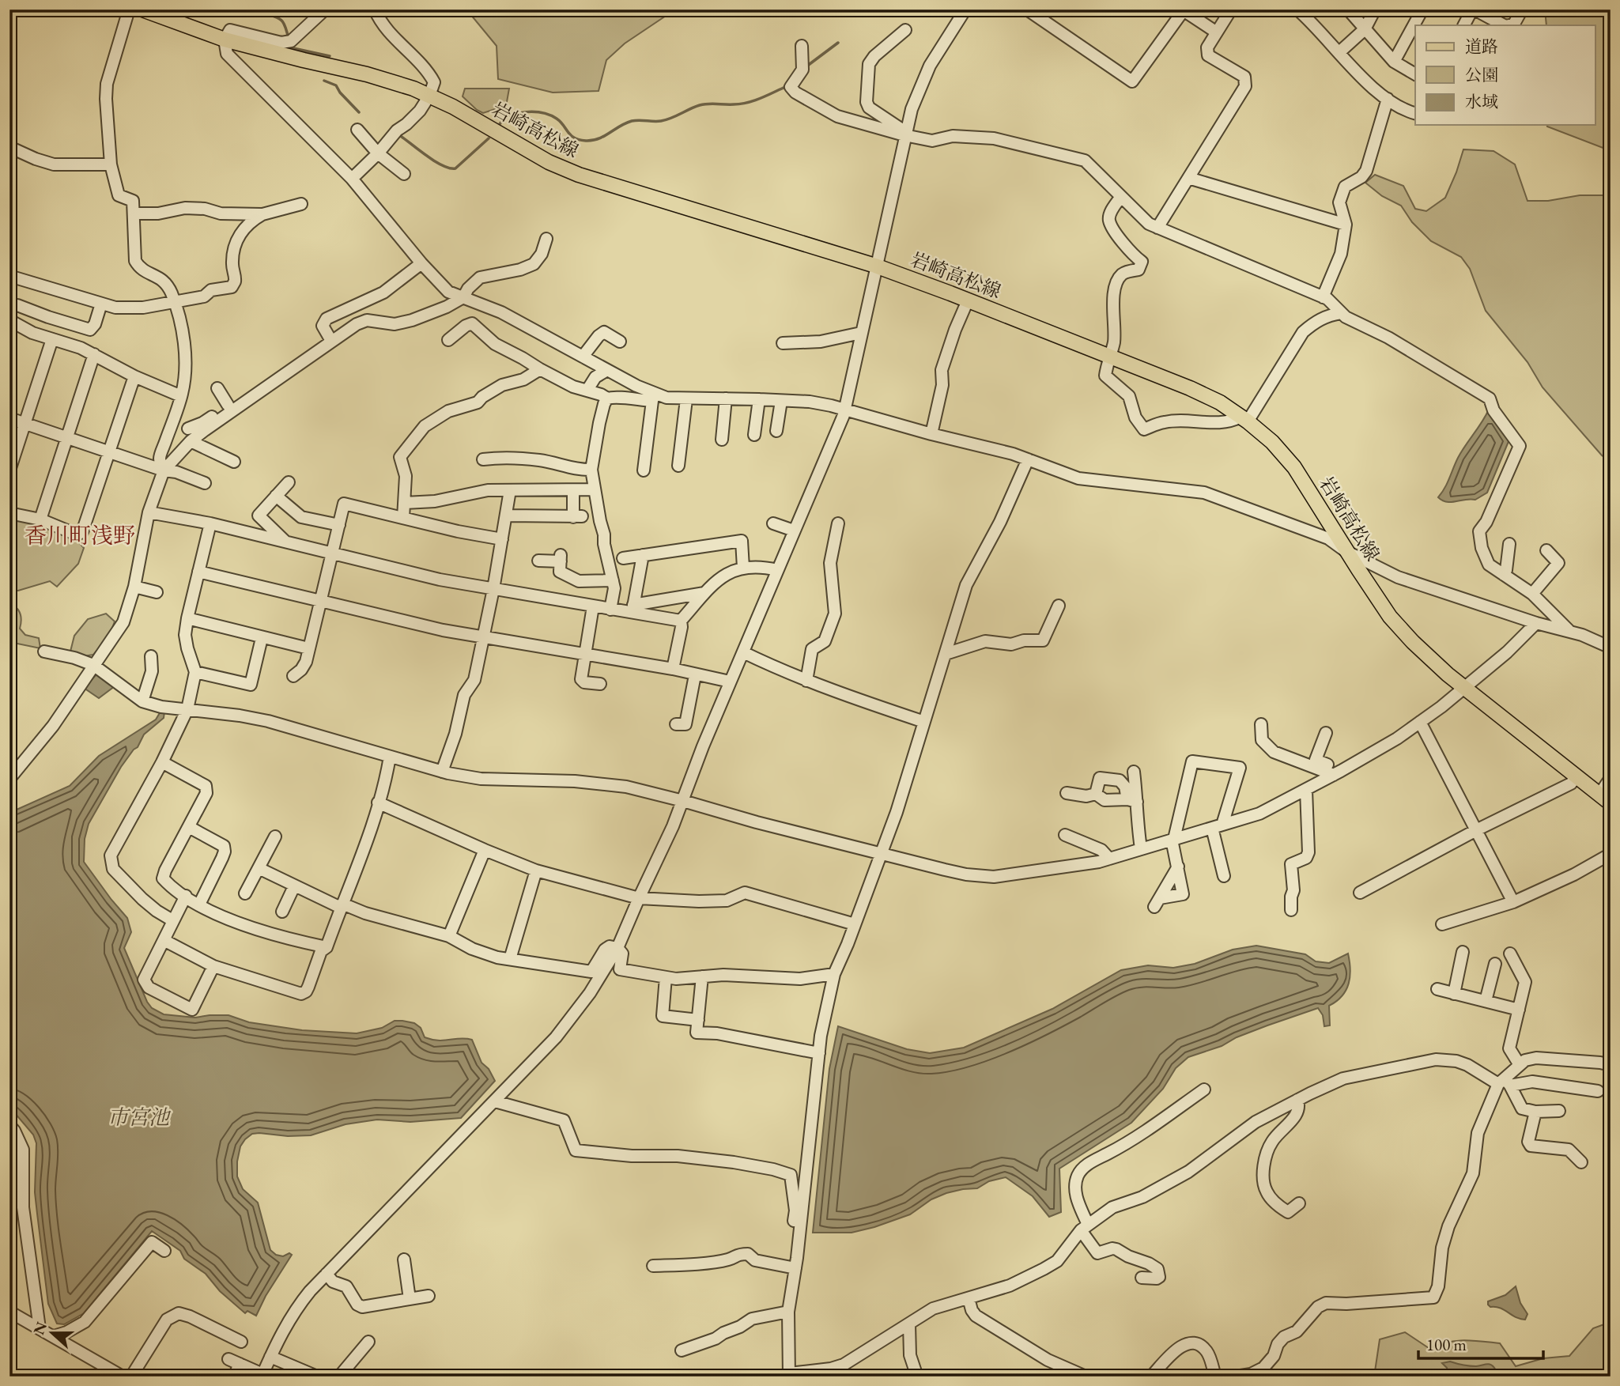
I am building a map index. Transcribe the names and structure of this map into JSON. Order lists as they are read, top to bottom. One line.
{"streets":{"main road":["岩崎高松線"]},"districts":["香川町浅野"],"water":["市宮池"],"legend":["道路","公園","水域"],"scale_bar":"100 m","north":"left"}
